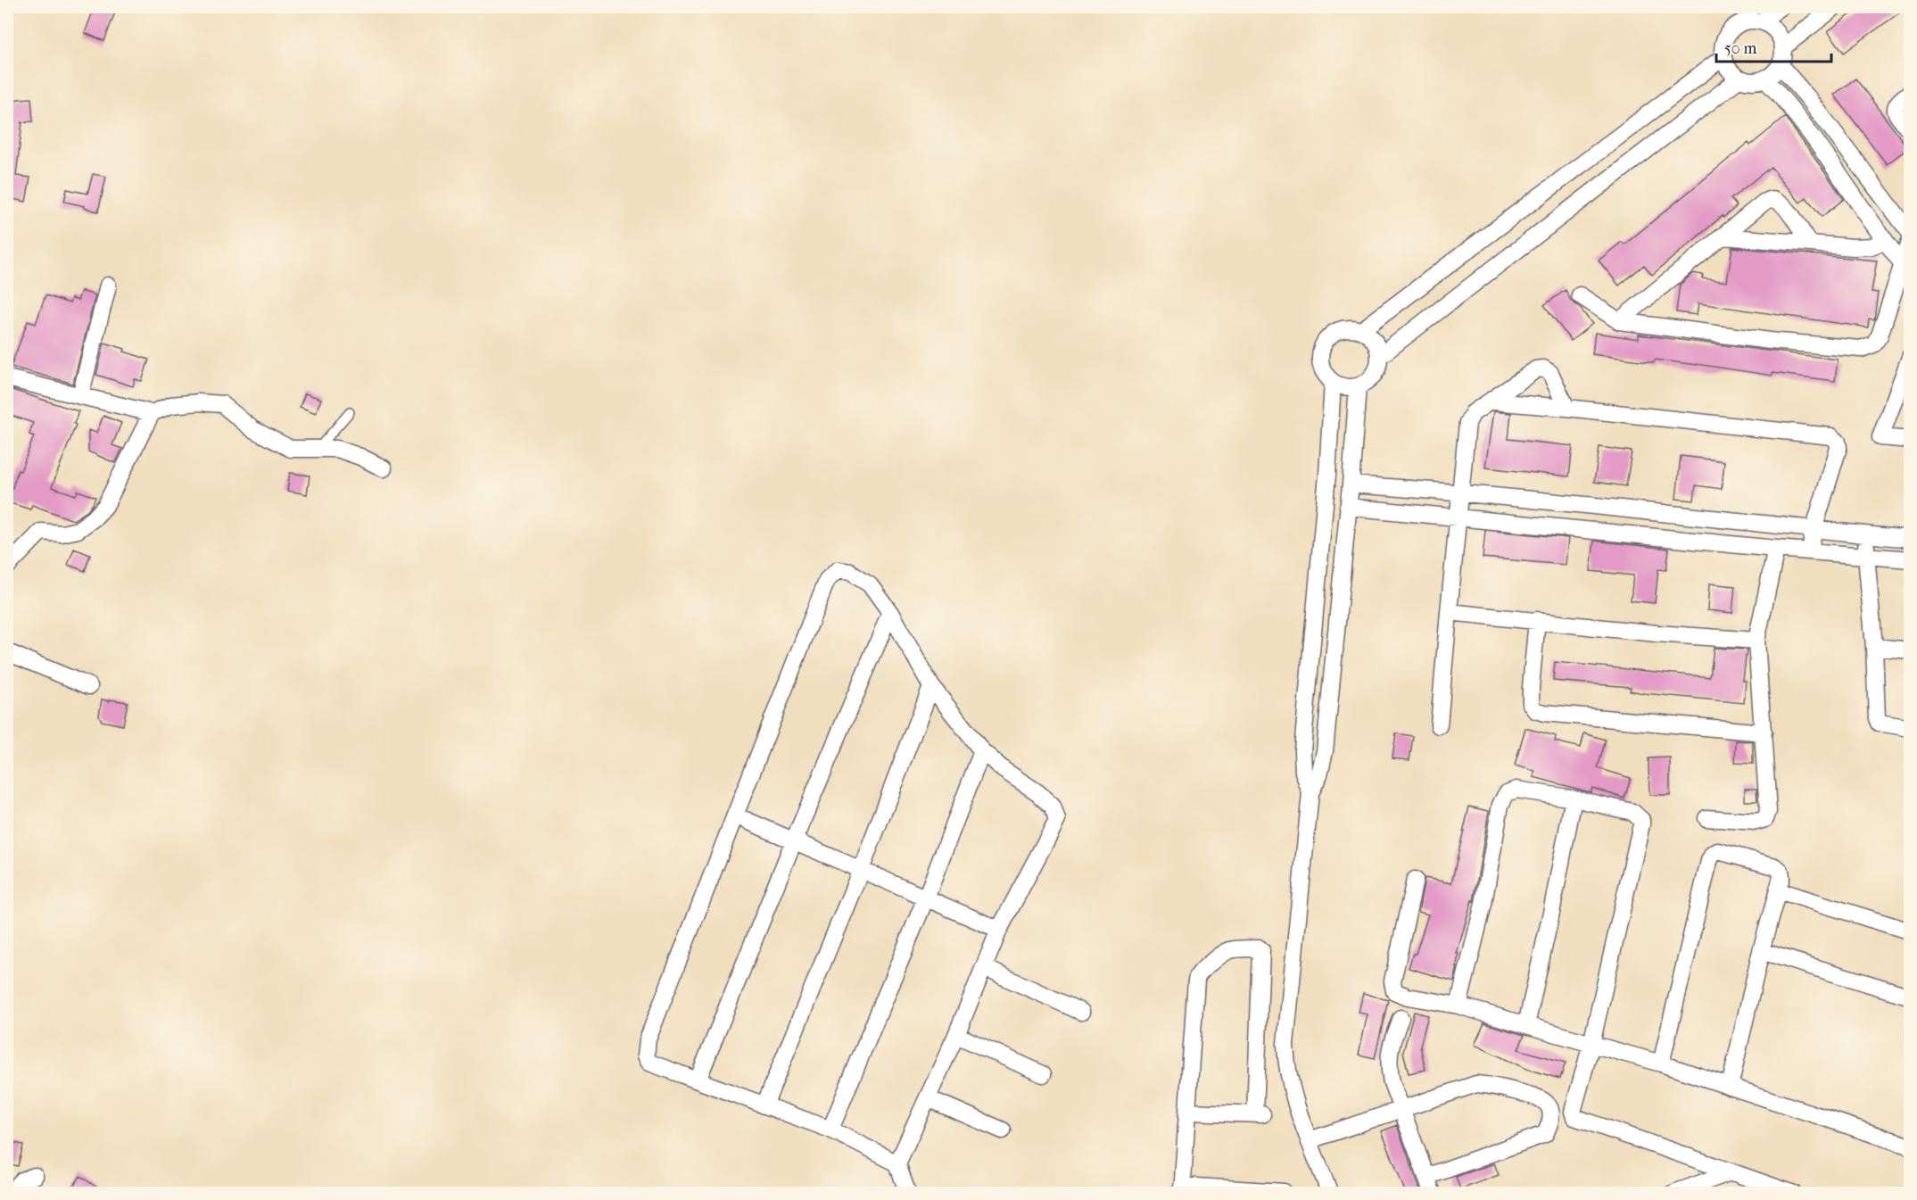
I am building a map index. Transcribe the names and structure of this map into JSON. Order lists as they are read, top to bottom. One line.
{"scale_bar":"50 m"}
